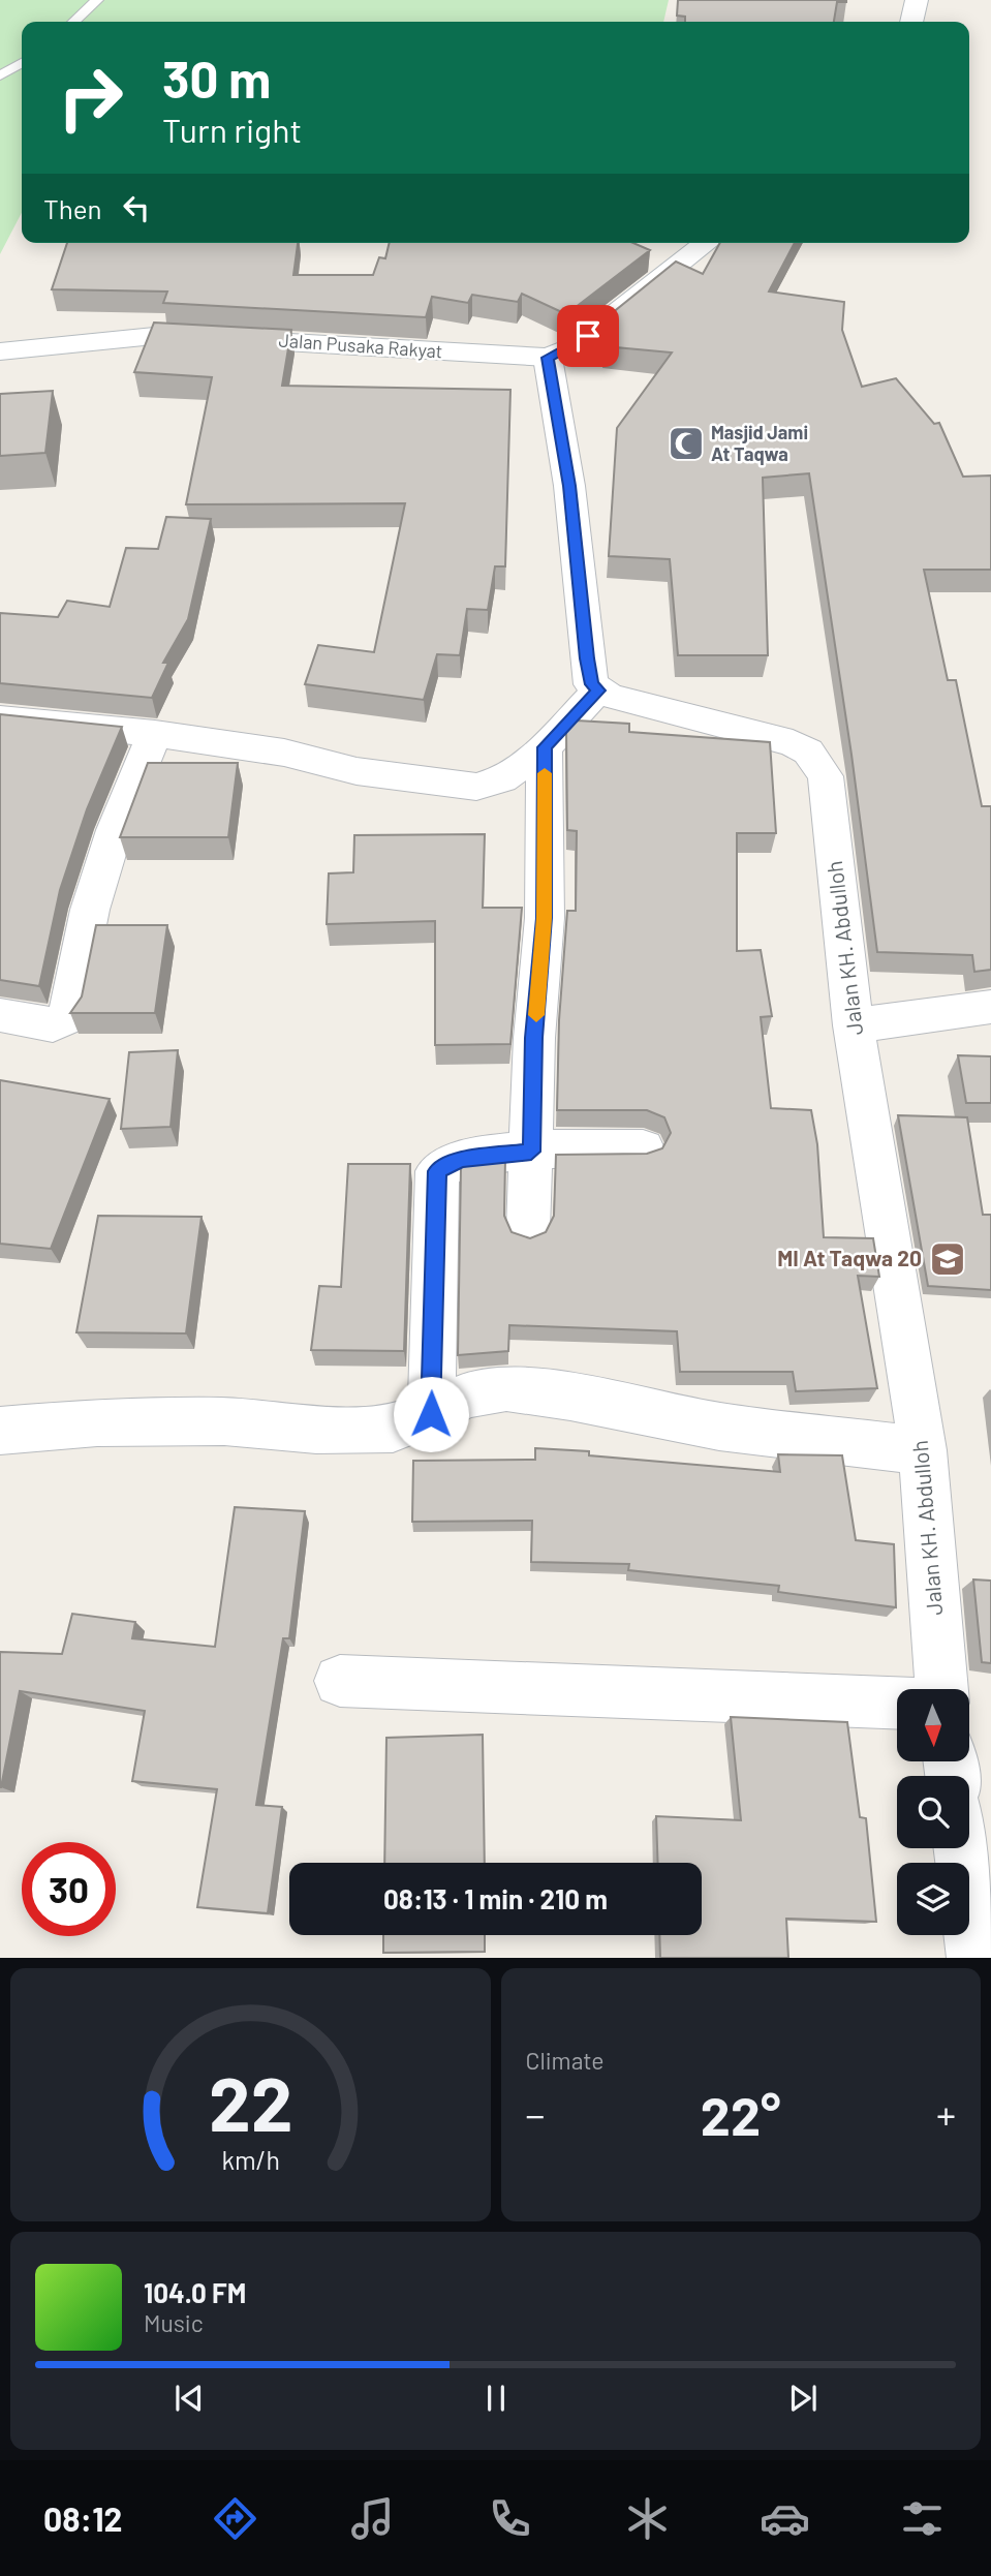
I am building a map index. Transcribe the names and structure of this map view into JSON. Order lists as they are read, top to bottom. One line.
{"streets":{"street":["Jalan Pusaka Rakyat","Jalan KH. Abdulloh"]},"places":{"mosque":["Masjid Jami At Taqwa"],"school or university":["MI At Taqwa 20"]},"north":"bottom","page":{"turn":["30 m","Turn right"],"then":"Then","limit":"30","trip":"08:13 · 1 min · 210 m","tile":"Climate","heat":["−","22°","+"],"song":["104.0 FM","Music"],"tabs":"08:12","gauge":["22","km/h"]}}
